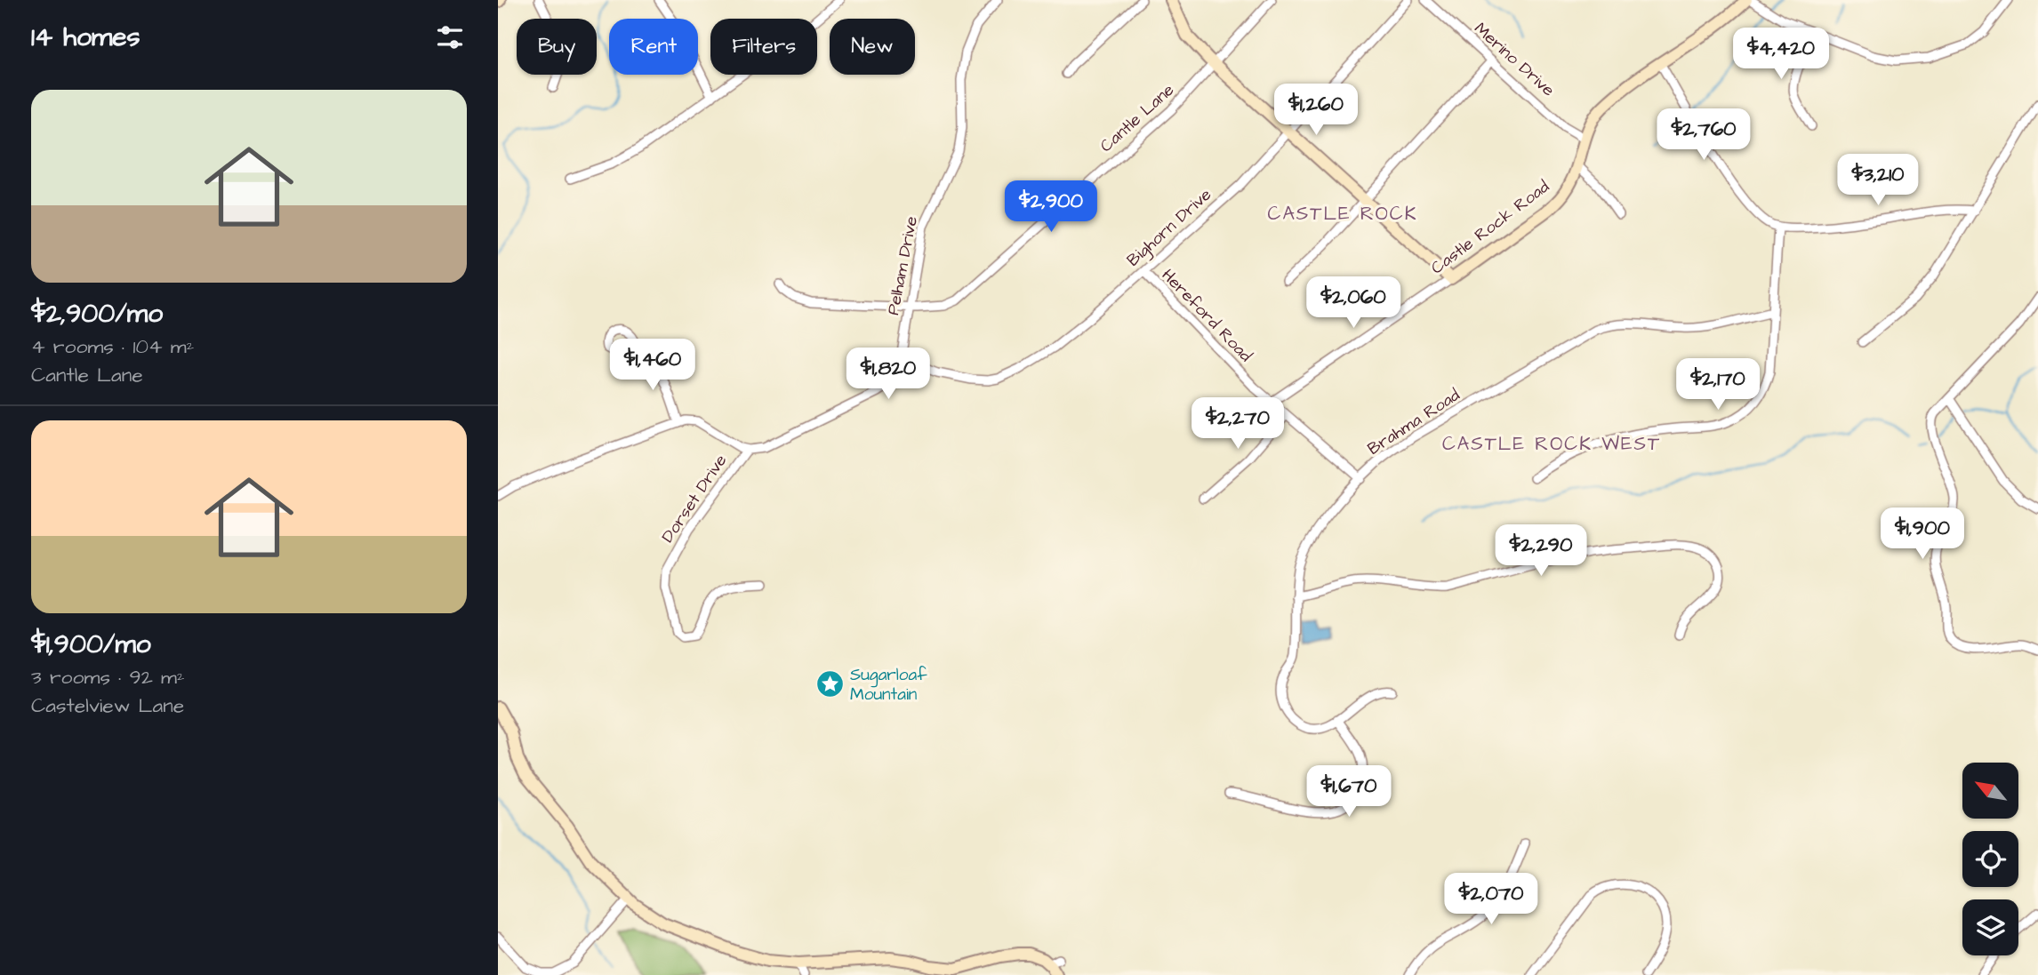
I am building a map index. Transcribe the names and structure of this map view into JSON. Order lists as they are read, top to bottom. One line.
{"streets":{"street":["Merino Drive","Cantle Lane","Bighorn Drive","Castle Rock Road","Pelham Drive","Hereford Road","Brahma Road","Dorset Drive"]},"crossings":[["Merino Drive","Castle Rock Road"],["Cantle Lane","Pelham Drive"],["Bighorn Drive","Pelham Drive"],["Bighorn Drive","Hereford Road"],["Castle Rock Road","Hereford Road"],["Pelham Drive","Dorset Drive"],["Hereford Road","Brahma Road"]],"districts":["CASTLE ROCK","CASTLE ROCK WEST"],"places":{"place":["Sugarloaf Mountain"]},"north":"top left","page":{"heading":"14 homes","chip":["Buy","Rent","Filters","New"],"price":["$4,420","$1,260","$2,760","$3,210","$2,900","$2,060","$1,460","$1,820","$2,170","$2,270","$1,900","$2,290","$1,670","$2,070"],"list":[{"name":"$2,900/mo","note":"4 rooms · 104 m² · Cantle Lane"},{"name":"$1,900/mo","note":"3 rooms · 92 m² · Castelview Lane"}]}}
